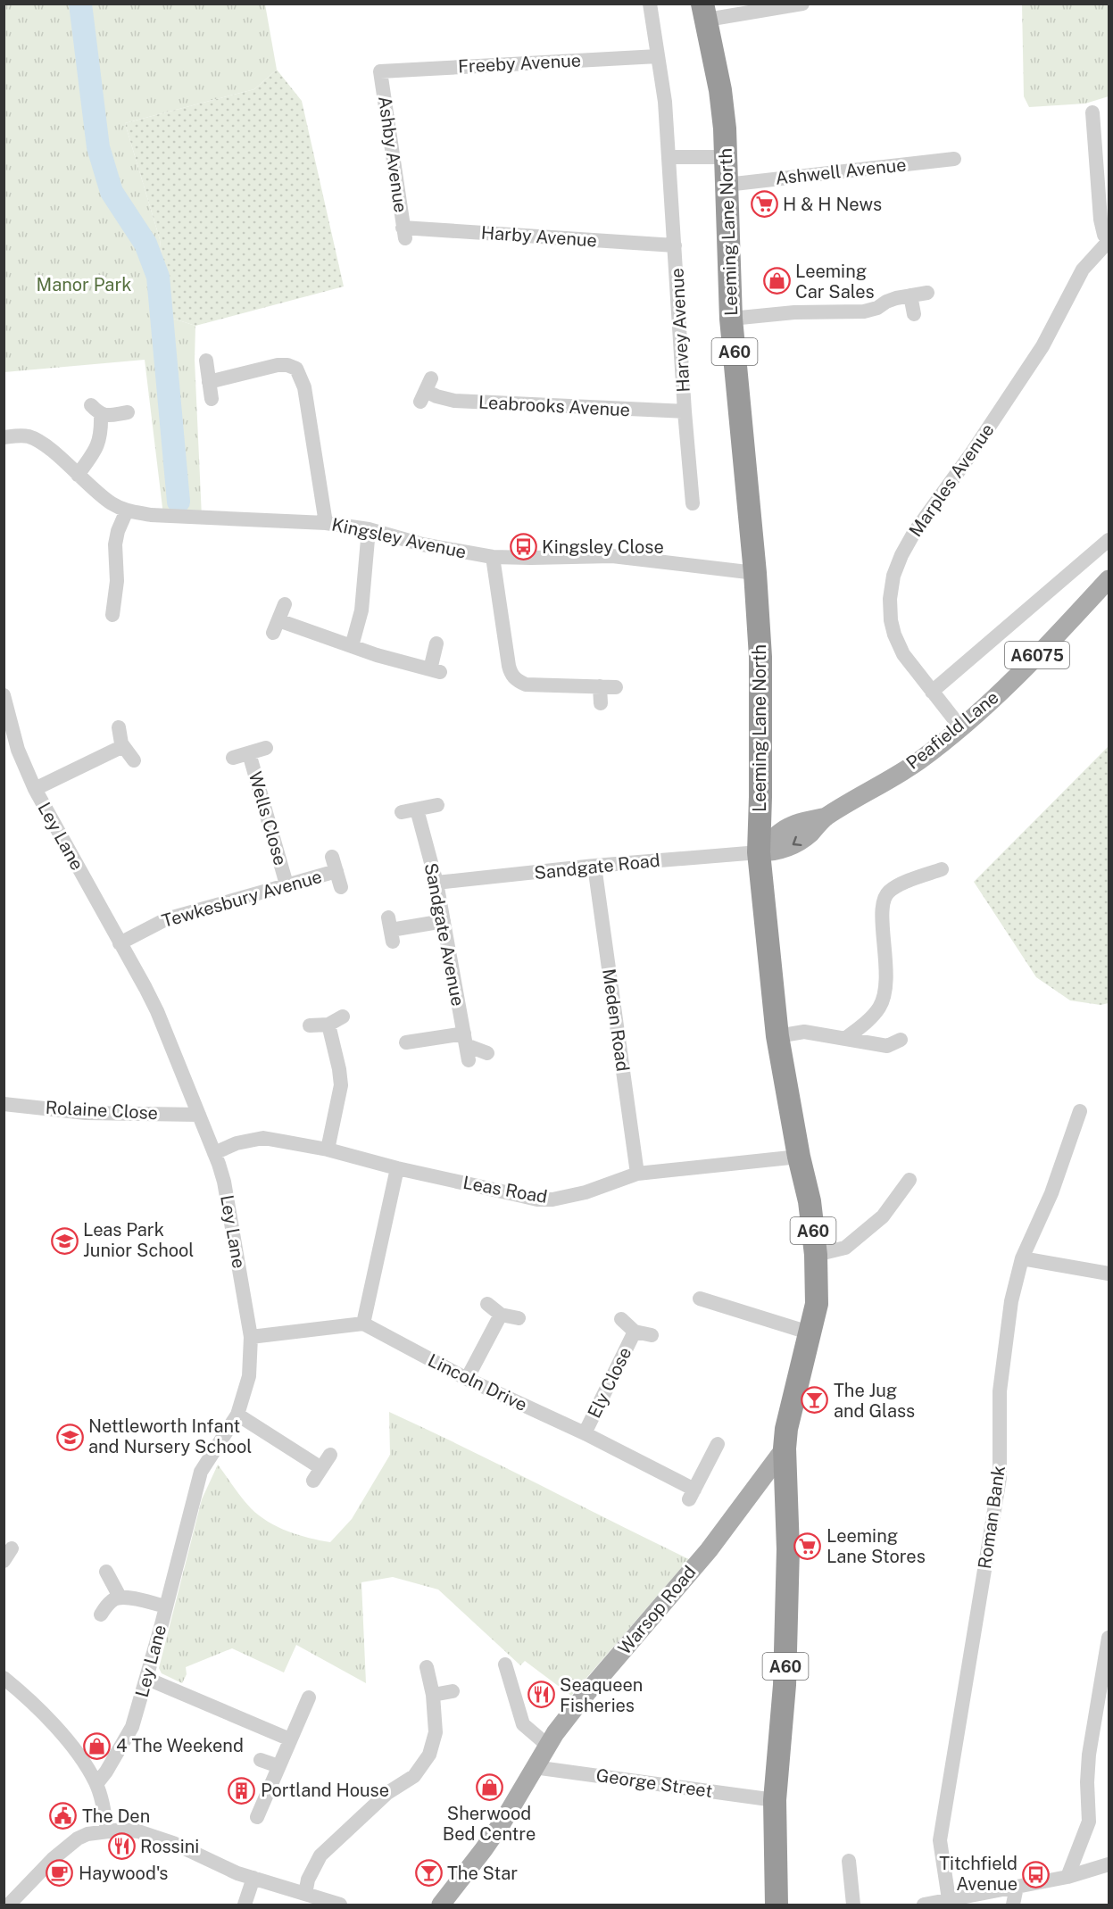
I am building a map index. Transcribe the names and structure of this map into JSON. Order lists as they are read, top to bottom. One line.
{"streets":{"highway":["Leeming Lane North","A60"],"main road":["A6075","Peafield Lane","Warsop Road"],"street":["Freeby Avenue","Ashby Avenue","Ashwell Avenue","Harby Avenue","Harvey Avenue","Leabrooks Avenue","Marples Avenue","Kingsley Avenue","Wells Close","Ley Lane","Sandgate Road","Tewkesbury Avenue","Sandgate Avenue","Meden Road","Rolaine Close","Leas Road","Lincoln Drive","Ely Close","Roman Bank","George Street"]},"crossings":[["Freeby Avenue","Ashby Avenue"],["Freeby Avenue","Harvey Avenue"],["Ashby Avenue","Harby Avenue"],["Ashwell Avenue","Leeming Lane North"],["Leeming Lane North","A60"],["Leeming Lane North","Kingsley Avenue"],["Leeming Lane North","Peafield Lane"],["Leeming Lane North","Sandgate Road"],["Leeming Lane North","Leas Road"],["Leeming Lane North","Warsop Road"],["Harby Avenue","Harvey Avenue"],["Harvey Avenue","Leabrooks Avenue"],["A60","Warsop Road"],["A60","George Street"],["Marples Avenue","Peafield Lane"],["Peafield Lane","Sandgate Road"],["Wells Close","Tewkesbury Avenue"],["Ley Lane","Tewkesbury Avenue"],["Ley Lane","Rolaine Close"],["Ley Lane","Leas Road"],["Sandgate Road","Sandgate Avenue"],["Sandgate Road","Meden Road"],["Meden Road","Leas Road"],["Lincoln Drive","Ely Close"],["Warsop Road","George Street"]],"parks":["Manor Park"],"places":{"supermarket":["H & H News","Leeming Lane Stores"],"shop":["Leeming Car Sales","4 The Weekend","Sherwood Bed Centre"],"bus stop":["Kingsley Close","Titchfield Avenue"],"school or university":["Leas Park Junior School","Nettleworth Infant and Nursery School"],"bar":["The Jug and Glass","The Star"],"restaurant":["Seaqueen Fisheries","Rossini"],"building":["Portland House"],"public building":["The Den"],"cafe":["Haywood's"]}}
